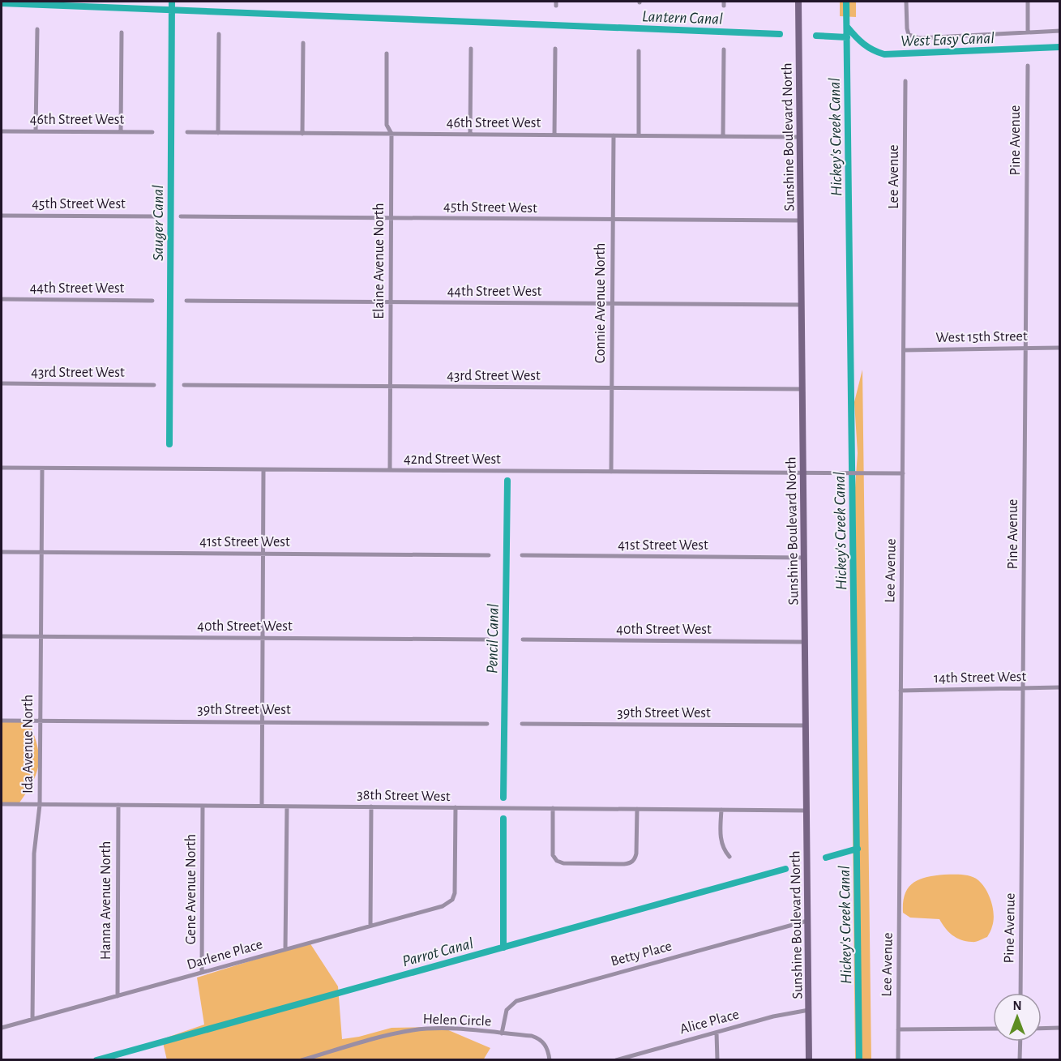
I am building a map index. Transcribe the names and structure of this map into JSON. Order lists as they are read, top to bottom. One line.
{"streets":{"street":["46th Street West","Sunshine Boulevard North","Pine Avenue","Lee Avenue","45th Street West","Elaine Avenue North","44th Street West","Connie Avenue North","West 15th Street","43rd Street West","42nd Street West","41st Street West","40th Street West","14th Street West","39th Street West","Ida Avenue North","38th Street West","Gene Avenue North","Hanna Avenue North","Betty Place","Darlene Place","Helen Circle","Alice Place"]},"crossings":[["46th Street West","Sunshine Boulevard North"],["46th Street West","Elaine Avenue North"],["46th Street West","Connie Avenue North"],["Sunshine Boulevard North","45th Street West"],["Sunshine Boulevard North","44th Street West"],["Sunshine Boulevard North","43rd Street West"],["Sunshine Boulevard North","42nd Street West"],["Sunshine Boulevard North","41st Street West"],["Sunshine Boulevard North","40th Street West"],["Sunshine Boulevard North","39th Street West"],["Sunshine Boulevard North","38th Street West"],["Sunshine Boulevard North","Betty Place"],["Sunshine Boulevard North","Alice Place"],["Pine Avenue","West 15th Street"],["Pine Avenue","14th Street West"],["Lee Avenue","West 15th Street"],["Lee Avenue","42nd Street West"],["Lee Avenue","14th Street West"],["45th Street West","Elaine Avenue North"],["45th Street West","Connie Avenue North"],["Elaine Avenue North","44th Street West"],["Elaine Avenue North","43rd Street West"],["Elaine Avenue North","42nd Street West"],["44th Street West","Connie Avenue North"],["Connie Avenue North","43rd Street West"],["Connie Avenue North","42nd Street West"],["42nd Street West","Ida Avenue North"],["41st Street West","Ida Avenue North"],["40th Street West","Ida Avenue North"],["39th Street West","Ida Avenue North"],["Ida Avenue North","38th Street West"],["Ida Avenue North","Darlene Place"],["38th Street West","Gene Avenue North"],["38th Street West","Hanna Avenue North"],["38th Street West","Darlene Place"],["Gene Avenue North","Darlene Place"],["Hanna Avenue North","Darlene Place"],["Betty Place","Helen Circle"]],"water":["Lantern Canal","West Easy Canal","Hickey's Creek Canal","Sauger Canal","Pencil Canal","Parrot Canal"],"north":"top"}
